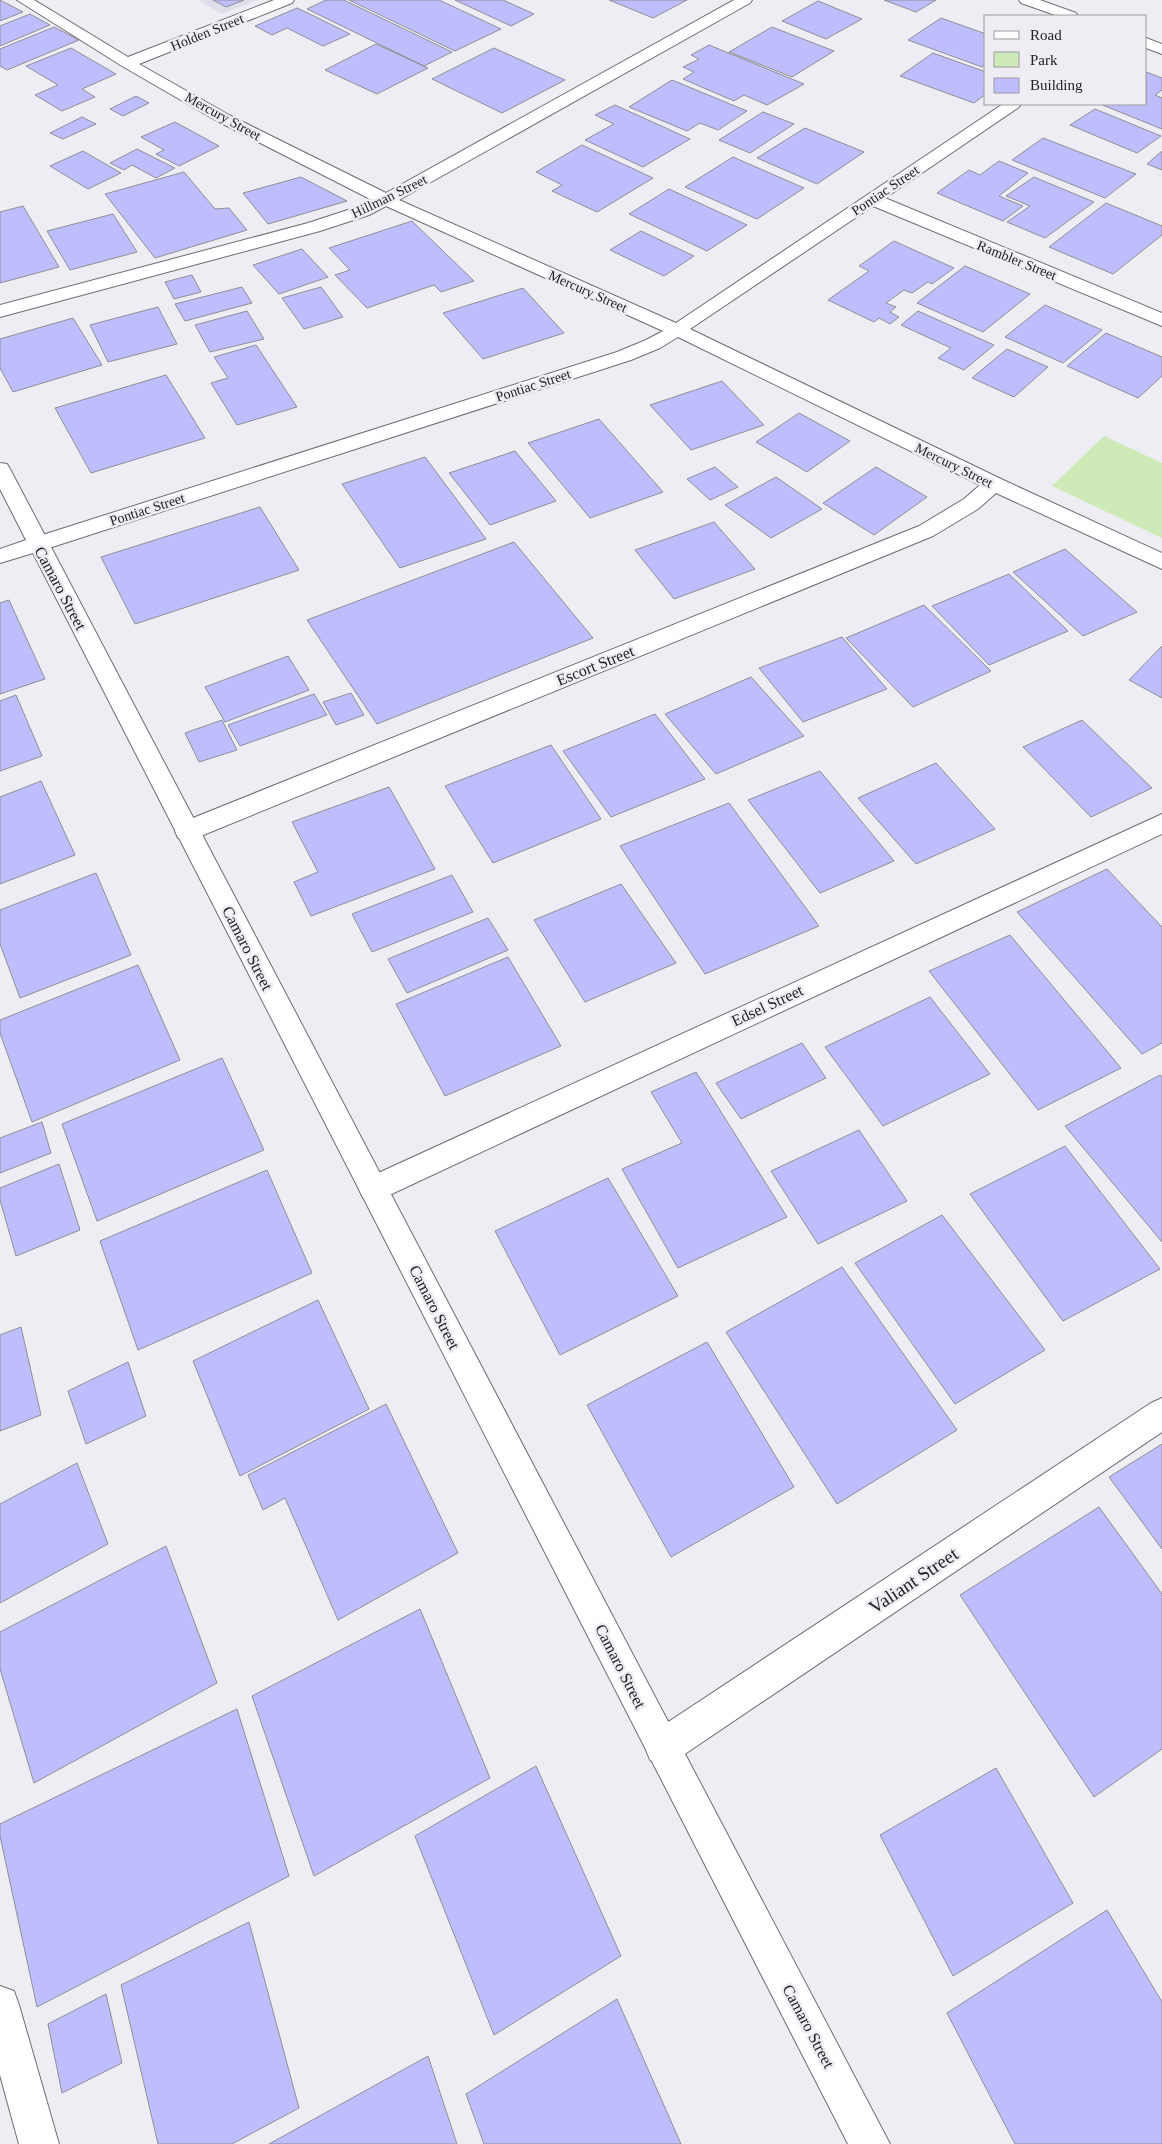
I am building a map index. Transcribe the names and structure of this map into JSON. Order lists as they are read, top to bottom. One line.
{"streets":{"street":["Holden Street","Mercury Street","Pontiac Street","Hillman Street","Rambler Street","Camaro Street","Escort Street","Edsel Street","Valiant Street"]},"crossings":[["Holden Street","Mercury Street"],["Mercury Street","Pontiac Street"],["Mercury Street","Hillman Street"],["Mercury Street","Escort Street"],["Pontiac Street","Rambler Street"],["Pontiac Street","Camaro Street"],["Camaro Street","Escort Street"],["Camaro Street","Edsel Street"],["Camaro Street","Valiant Street"]],"legend":["Road","Park","Building"]}
